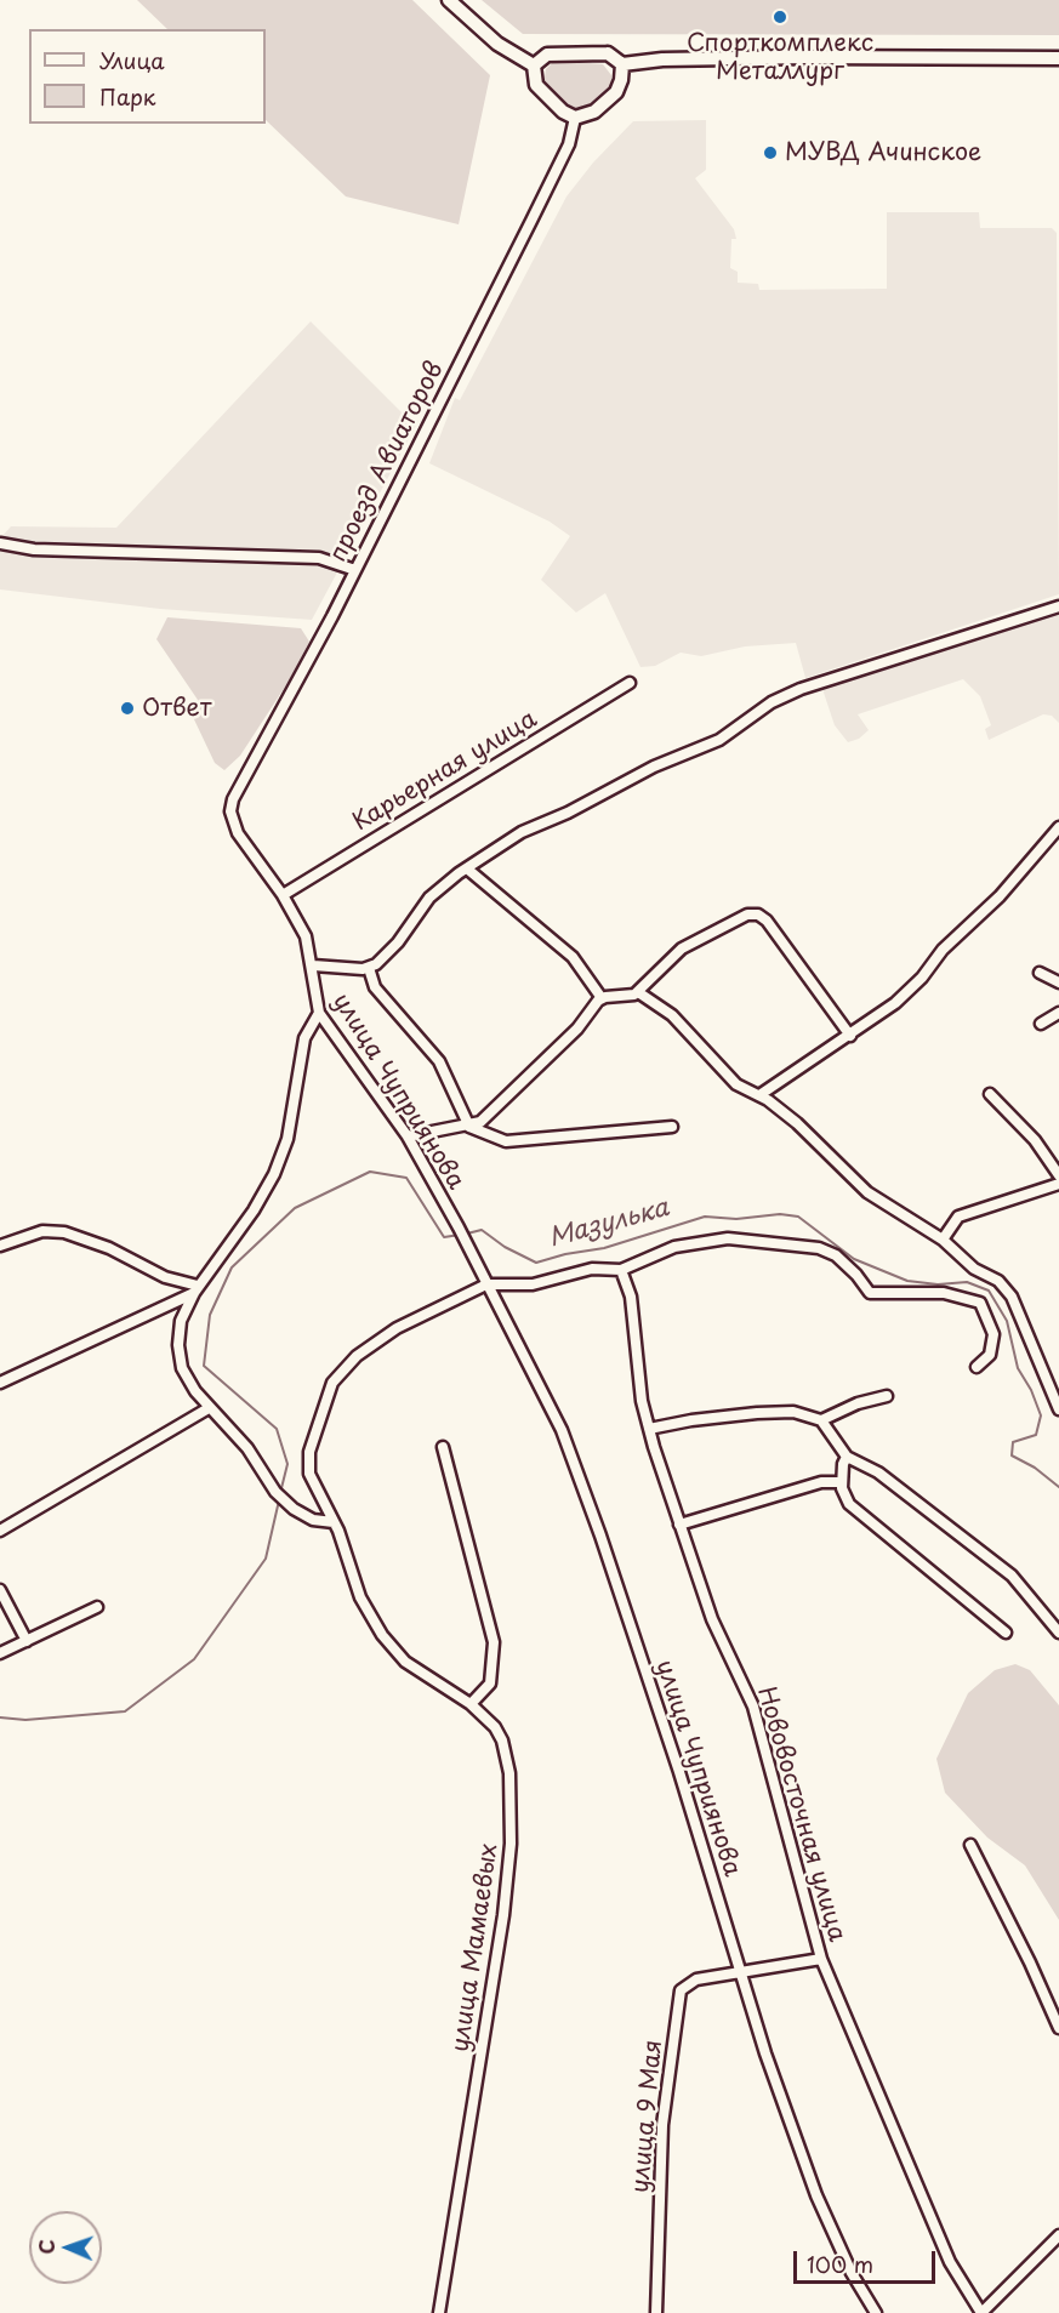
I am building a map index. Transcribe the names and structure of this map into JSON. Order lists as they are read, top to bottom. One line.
{"streets":{"street":["проезд Авиаторов","Карьерная улица","улица Чуприянова","Нововосточная улица","улица Мамаевых","улица 9 Мая"]},"crossings":[["проезд Авиаторов","улица Чуприянова"],["Карьерная улица","улица Чуприянова"],["улица Чуприянова","улица Мамаевых"],["улица Чуприянова","улица 9 Мая"]],"water":["Мазулька"],"places":["Спорткомплекс Металлург","МУВД Ачинское","Ответ"],"legend":["Улица","Парк"],"scale_bar":"100 m","north":"left"}
